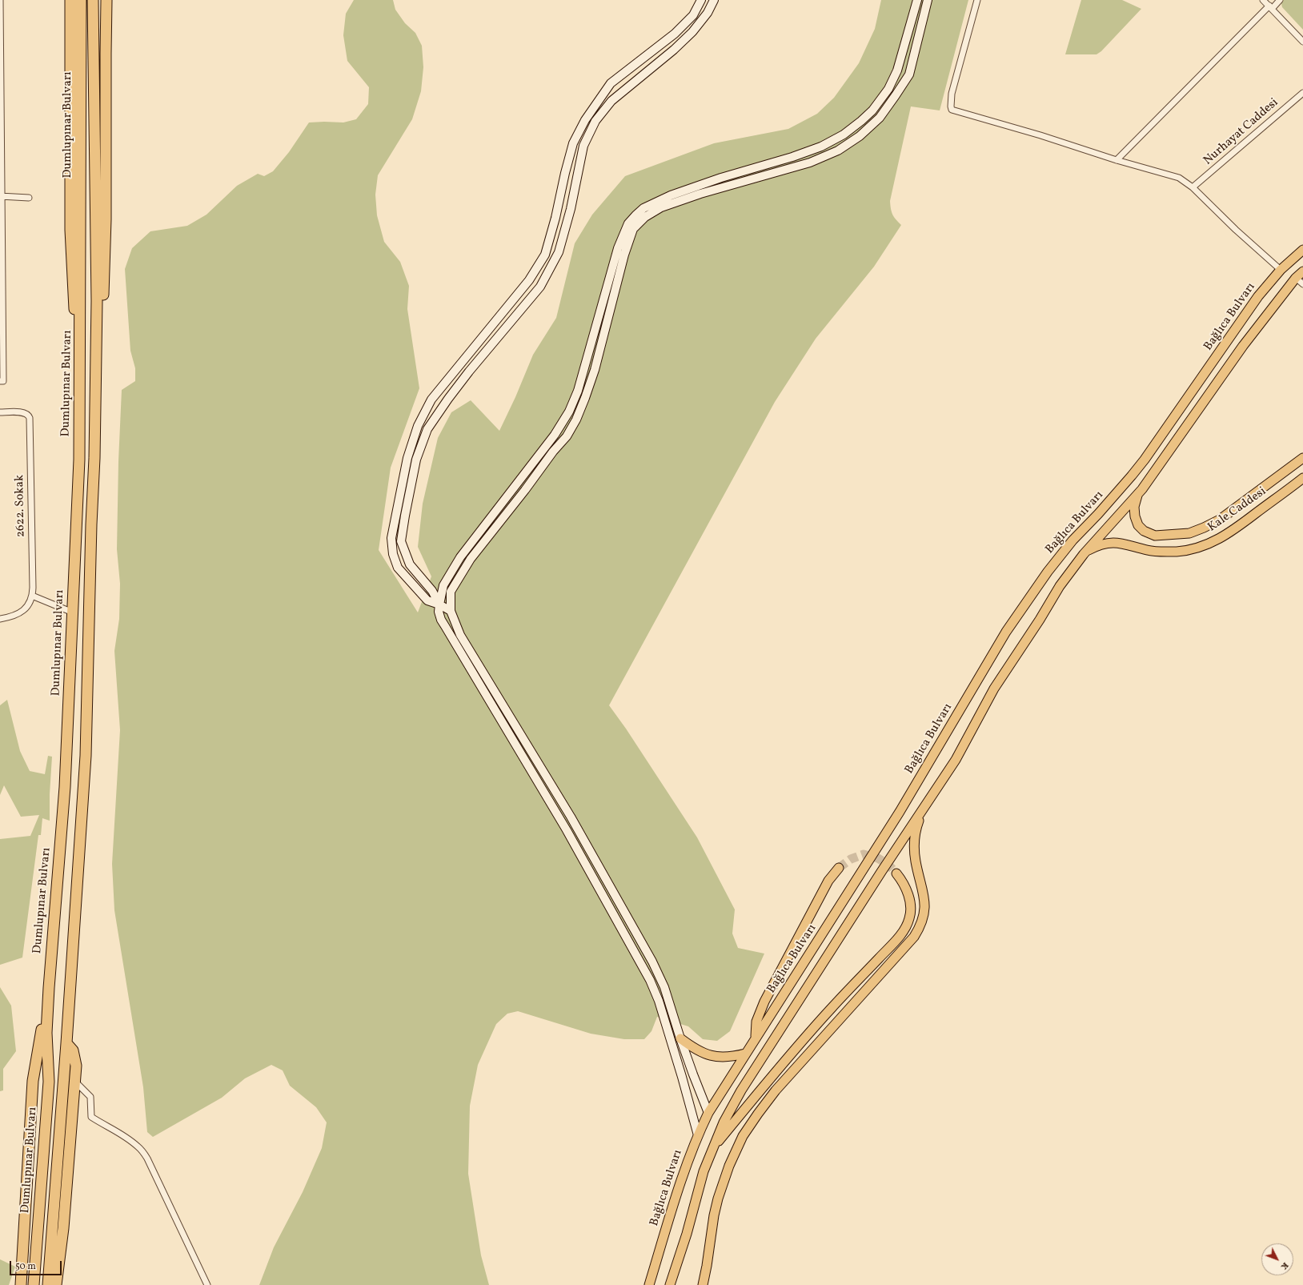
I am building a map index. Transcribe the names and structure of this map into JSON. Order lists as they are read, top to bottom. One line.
{"streets":{"highway":["Dumlupınar Bulvarı"],"main road":["Bağlıca Bulvarı","Kale Caddesi"],"street":["Nurhayat Caddesi","2622. Sokak"]},"scale_bar":"50 m","north":"bottom right"}
